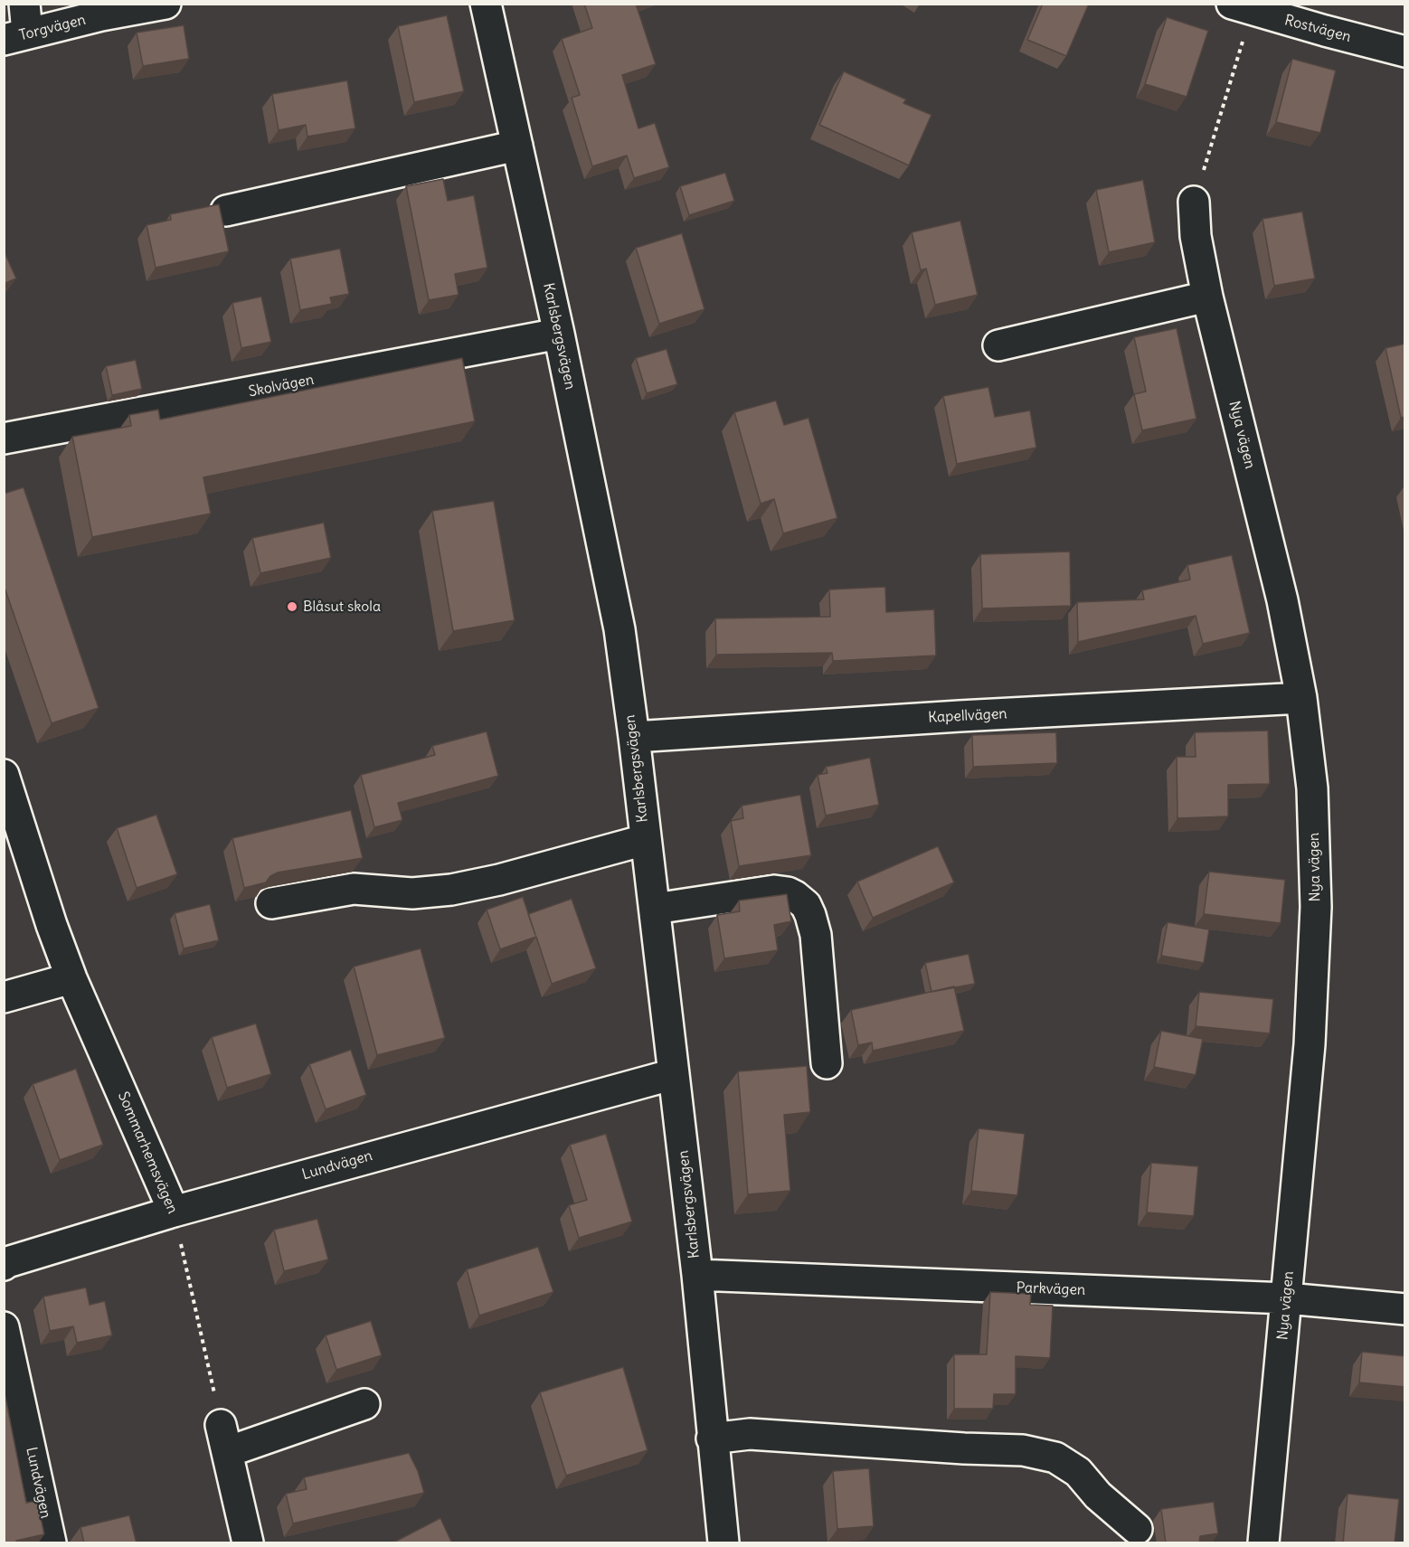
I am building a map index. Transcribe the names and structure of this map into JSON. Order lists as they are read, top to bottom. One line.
{"streets":{"street":["Torgvägen","Rostvägen","Karlsbergsvägen","Skolvägen","Nya vägen","Kapellvägen","Sommarhemsvägen","Lundvägen","Parkvägen"]},"crossings":[["Karlsbergsvägen","Skolvägen"],["Karlsbergsvägen","Kapellvägen"],["Karlsbergsvägen","Lundvägen"],["Karlsbergsvägen","Parkvägen"],["Nya vägen","Kapellvägen"],["Nya vägen","Parkvägen"],["Sommarhemsvägen","Lundvägen"]],"places":["Blåsut skola"]}
